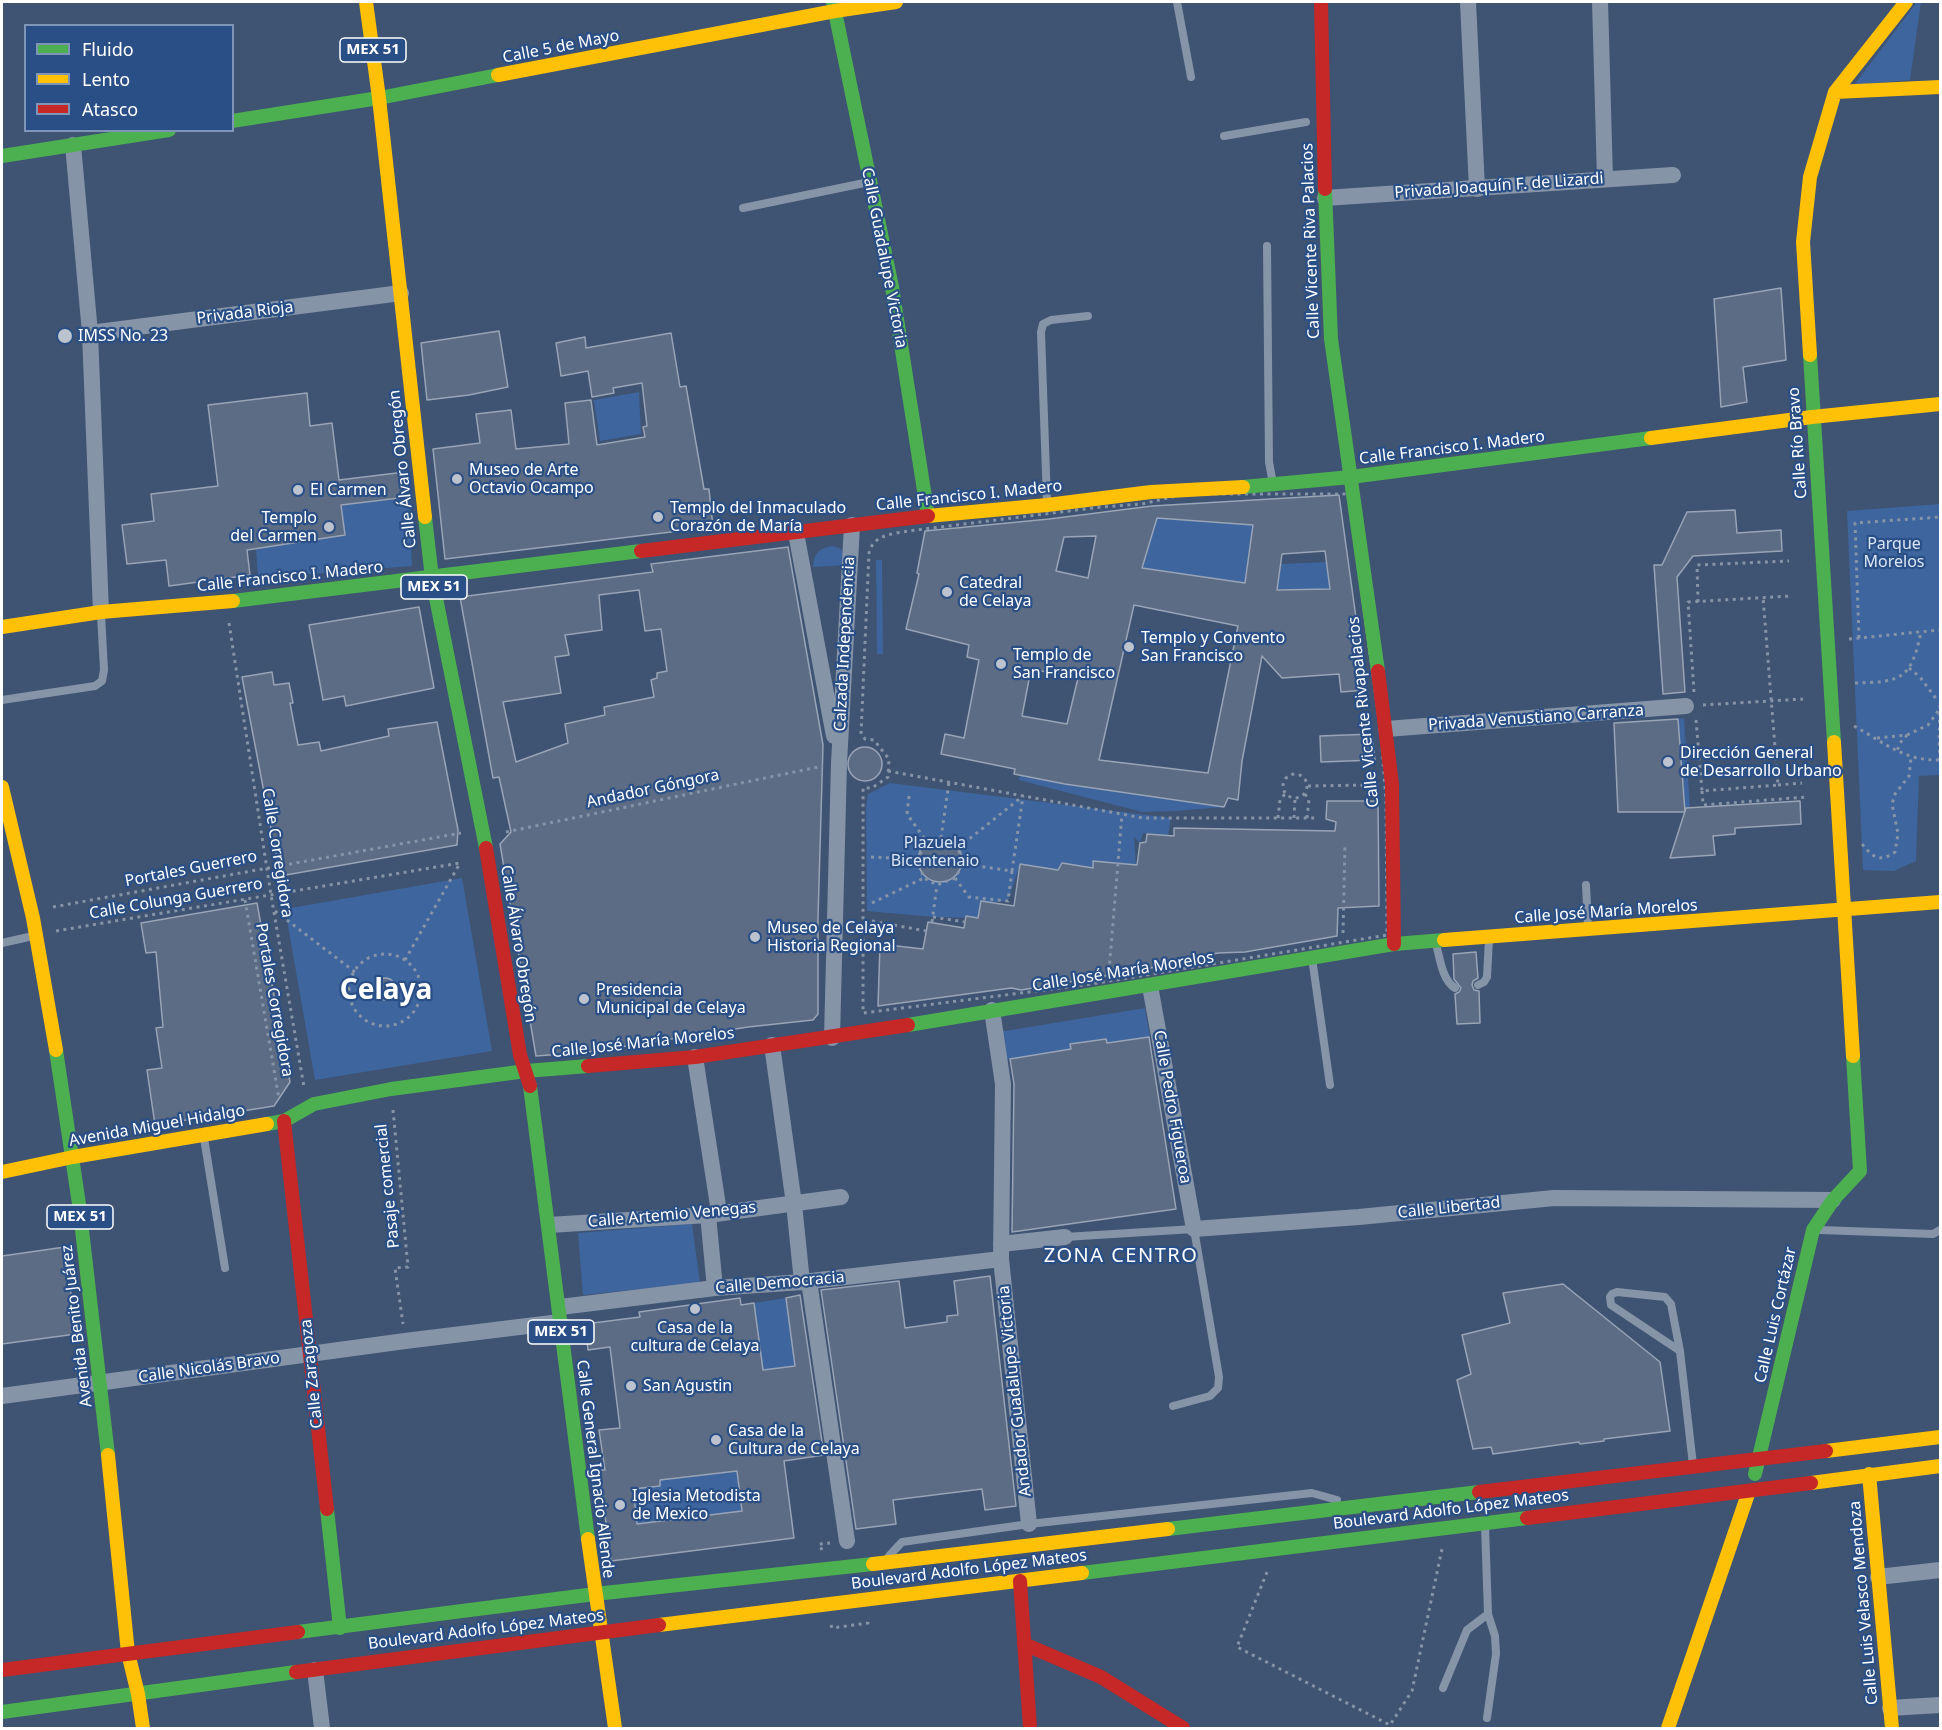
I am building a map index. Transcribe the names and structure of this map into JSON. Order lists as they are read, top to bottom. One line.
{"streets":{"main road":["Calle 5 de Mayo","MEX 51","Calle Vicente Riva Palacios","Calle Guadalupe Victoria","Calle Río Bravo","Calle Francisco I. Madero","Calle Álvaro Obregón","Calle Vicente Rivapalacios","Calle José María Morelos","Avenida Miguel Hidalgo","Calle Luis Cortázar","Avenida Benito Juárez","Calle Zaragoza","Calle General Ignacio Allende","Boulevard Adolfo López Mateos","Calle Luis Velasco Mendoza"],"street":["Privada Joaquín F. de Lizardi","Privada Rioja","Calzada Independencia","Privada Venustiano Carranza","Calle Pedro Figueroa","Calle Libertad","Calle Artemio Venegas","Calle Democracia","Calle Nicolás Bravo","Andador Guadalupe Victoria"],"path":["Andador Góngora","Calle Corregidora","Portales Guerrero","Calle Colunga Guerrero","Portales Corregidora","Pasaje comercial"]},"crossings":[["Calle 5 de Mayo","Calle Guadalupe Victoria"],["Calle 5 de Mayo","Calle Álvaro Obregón"],["MEX 51","Avenida Benito Juárez"],["MEX 51","Boulevard Adolfo López Mateos"],["Privada Joaquín F. de Lizardi","Calle Vicente Riva Palacios"],["Calle Vicente Riva Palacios","Calle Francisco I. Madero"],["Calle Vicente Riva Palacios","Calle Vicente Rivapalacios"],["Calle Guadalupe Victoria","Calle Francisco I. Madero"],["Privada Rioja","Calle Álvaro Obregón"],["Calle Río Bravo","Calle Francisco I. Madero"],["Calle Río Bravo","Calle José María Morelos"],["Calle Río Bravo","Calle Luis Cortázar"],["Calle Francisco I. Madero","Calle Álvaro Obregón"],["Calle Francisco I. Madero","Calzada Independencia"],["Calle Francisco I. Madero","Calle Vicente Rivapalacios"],["Calle Francisco I. Madero","Calle Corregidora"],["Calle Álvaro Obregón","Andador Góngora"],["Calle Álvaro Obregón","Calle José María Morelos"],["Calle Álvaro Obregón","Calle General Ignacio Allende"],["Calzada Independencia","Andador Góngora"],["Calzada Independencia","Calle José María Morelos"],["Calle Vicente Rivapalacios","Privada Venustiano Carranza"],["Calle Vicente Rivapalacios","Calle José María Morelos"],["Calle Corregidora","Portales Guerrero"],["Calle Corregidora","Calle Colunga Guerrero"],["Calle Corregidora","Calle José María Morelos"],["Calle Corregidora","Avenida Miguel Hidalgo"],["Portales Guerrero","Avenida Benito Juárez"],["Calle Colunga Guerrero","Portales Corregidora"],["Calle Colunga Guerrero","Avenida Benito Juárez"],["Calle José María Morelos","Calle Pedro Figueroa"],["Calle José María Morelos","Avenida Miguel Hidalgo"],["Calle José María Morelos","Pasaje comercial"],["Calle José María Morelos","Calle Luis Cortázar"],["Calle José María Morelos","Calle General Ignacio Allende"],["Calle Pedro Figueroa","Calle Libertad"],["Avenida Miguel Hidalgo","Avenida Benito Juárez"],["Avenida Miguel Hidalgo","Calle Zaragoza"],["Pasaje comercial","Calle Nicolás Bravo"],["Calle Libertad","Calle Democracia"],["Calle Libertad","Calle Luis Cortázar"],["Calle Artemio Venegas","Calle General Ignacio Allende"],["Calle Democracia","Calle Nicolás Bravo"],["Calle Democracia","Andador Guadalupe Victoria"],["Calle Democracia","Calle General Ignacio Allende"],["Calle Luis Cortázar","Boulevard Adolfo López Mateos"],["Avenida Benito Juárez","Calle Nicolás Bravo"],["Avenida Benito Juárez","Boulevard Adolfo López Mateos"],["Calle Nicolás Bravo","Calle Zaragoza"],["Calle Nicolás Bravo","Calle General Ignacio Allende"],["Calle Zaragoza","Boulevard Adolfo López Mateos"],["Calle General Ignacio Allende","Boulevard Adolfo López Mateos"],["Boulevard Adolfo López Mateos","Calle Luis Velasco Mendoza"]],"districts":["Celaya","ZONA CENTRO"],"parks":["Parque Morelos","Plazuela Bicentenaio"],"places":["IMSS No. 23","Museo de Arte Octavio Ocampo","El Carmen","Templo del Inmaculado Corazón de María","Templo del Carmen","Catedral de Celaya","Templo y Convento San Francisco","Templo de San Francisco","Dirección General de Desarrollo Urbano","Museo de Celaya Historia Regional","Presidencia Municipal de Celaya","Casa de la cultura de Celaya","San Agustin","Casa de la Cultura de Celaya","Iglesia Metodista de Mexico"],"legend":["Fluido","Lento","Atasco"]}
